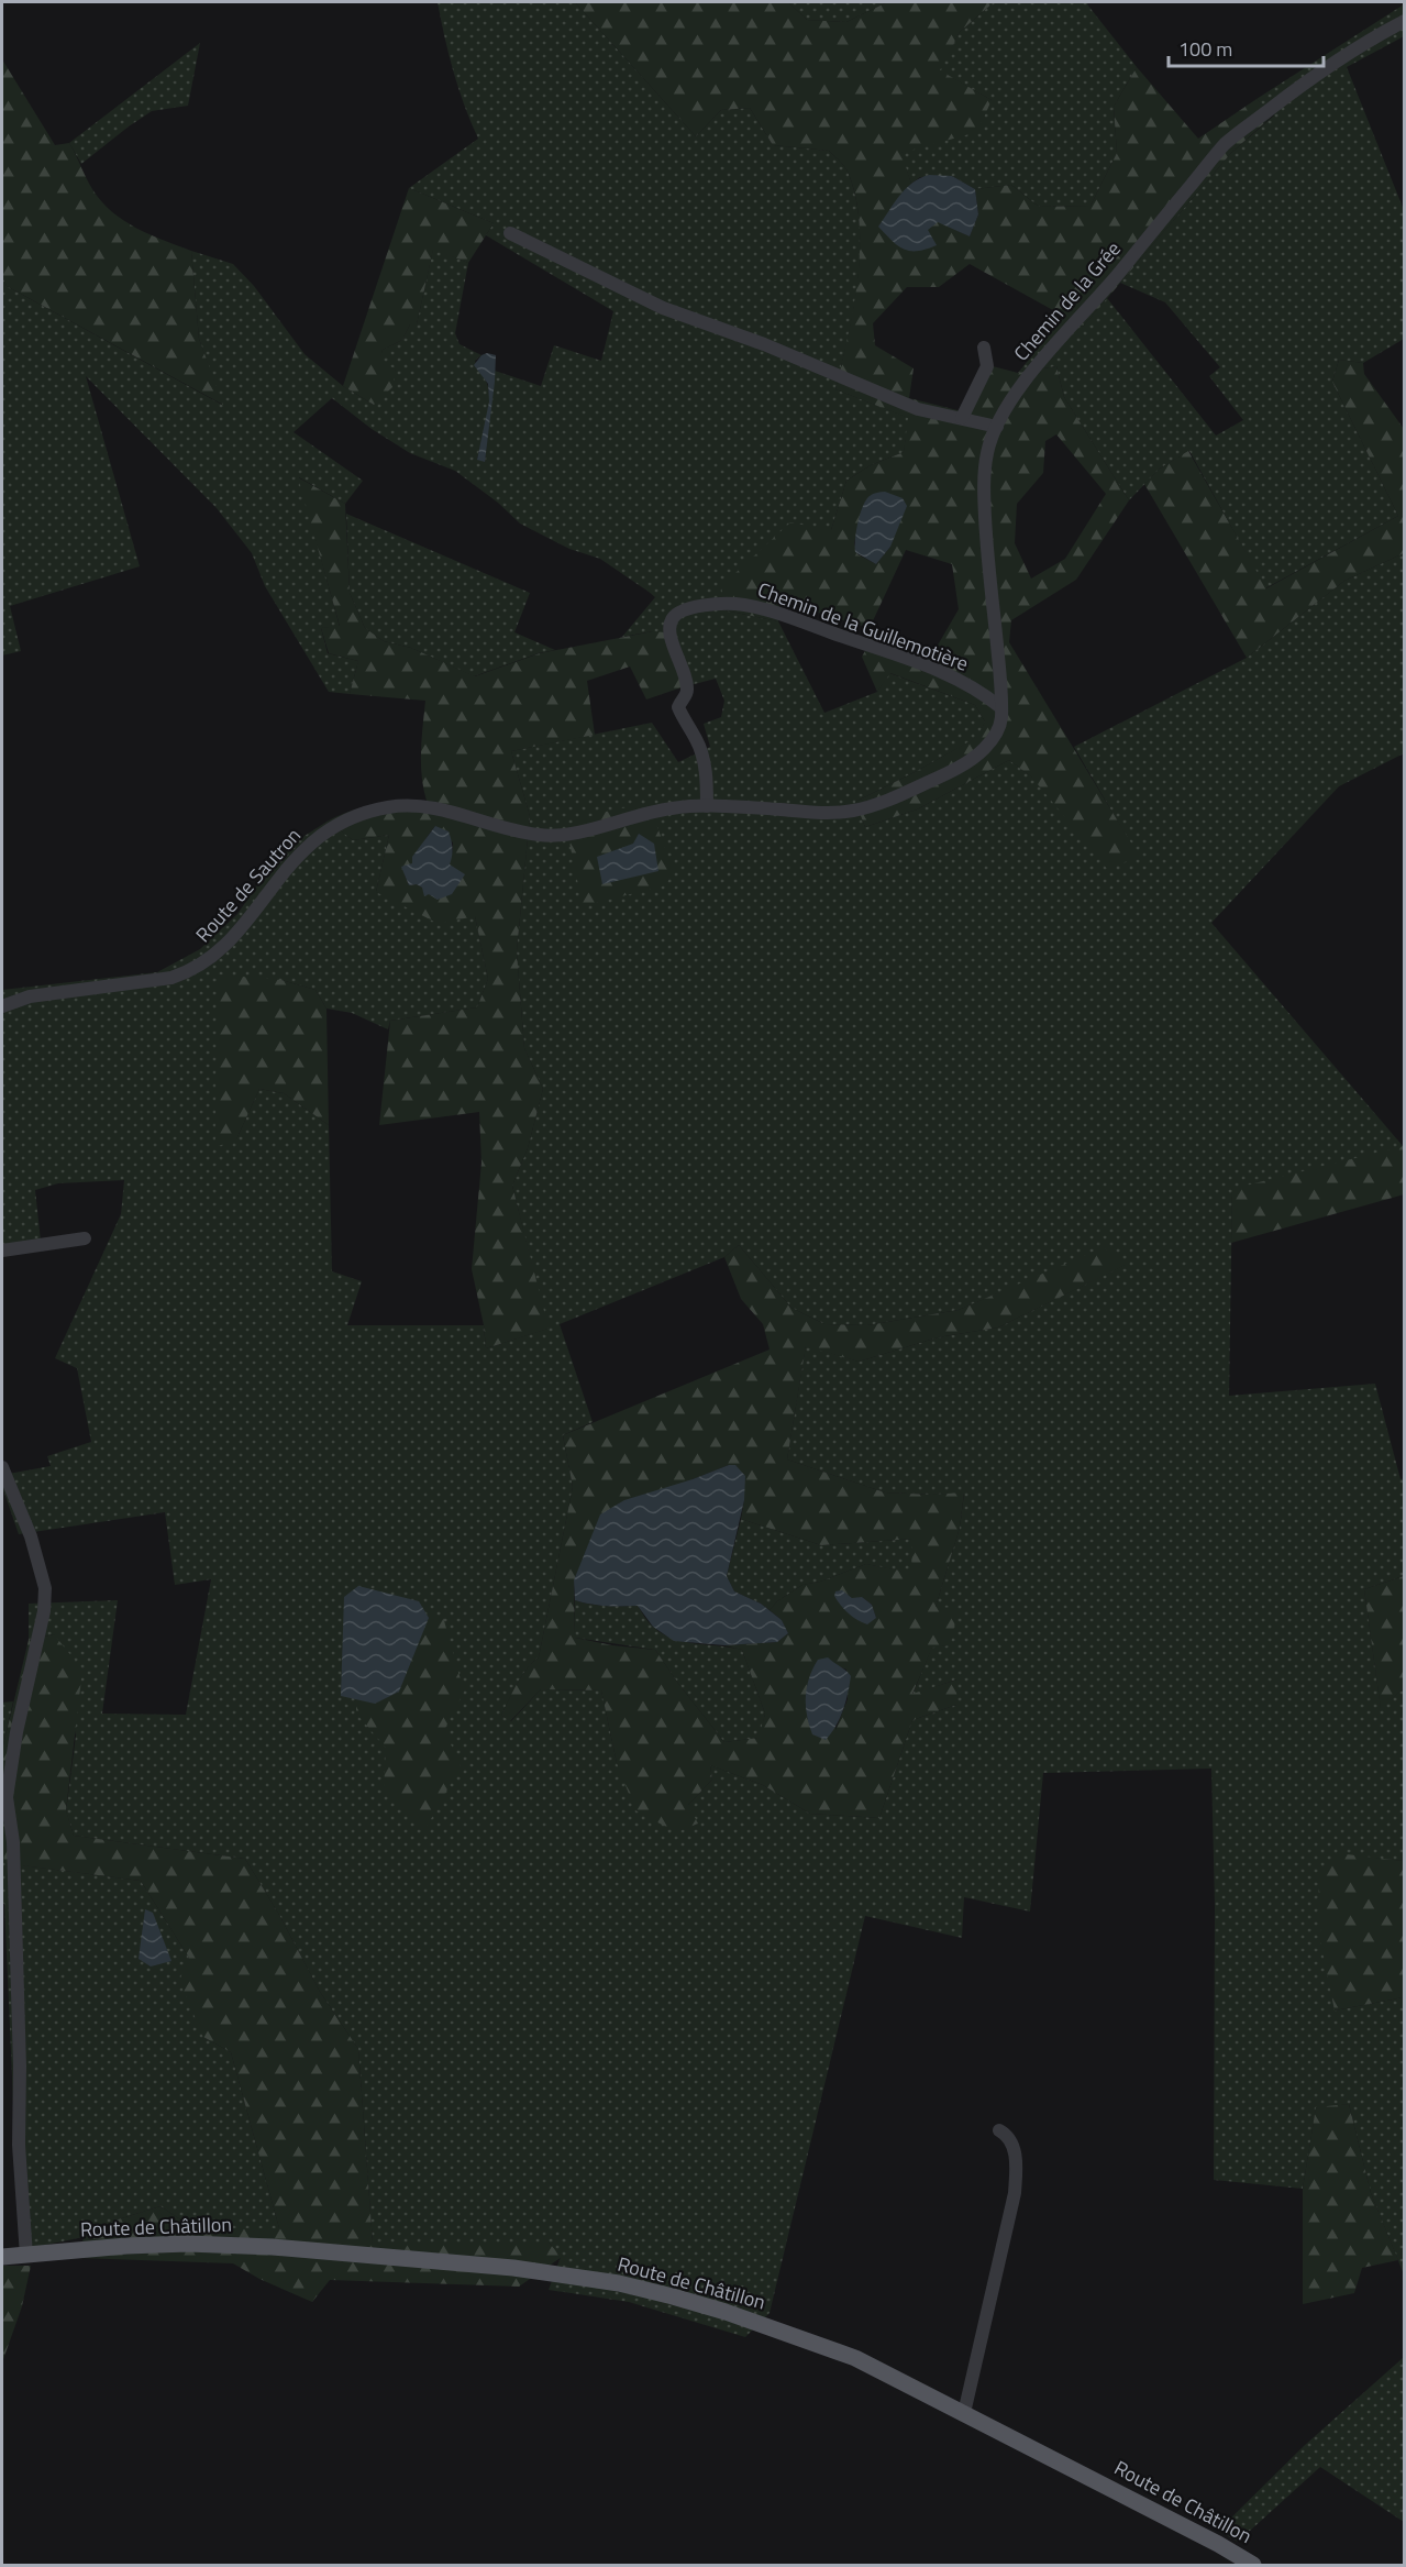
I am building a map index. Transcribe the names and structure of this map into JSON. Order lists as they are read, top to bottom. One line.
{"streets":{"main road":["Route de Châtillon"],"street":["Chemin de la Grée","Chemin de la Guillemotière","Route de Sautron"]},"crossings":[["Chemin de la Grée","Chemin de la Guillemotière"],["Chemin de la Grée","Route de Sautron"],["Chemin de la Guillemotière","Route de Sautron"]],"scale_bar":"100 m"}
